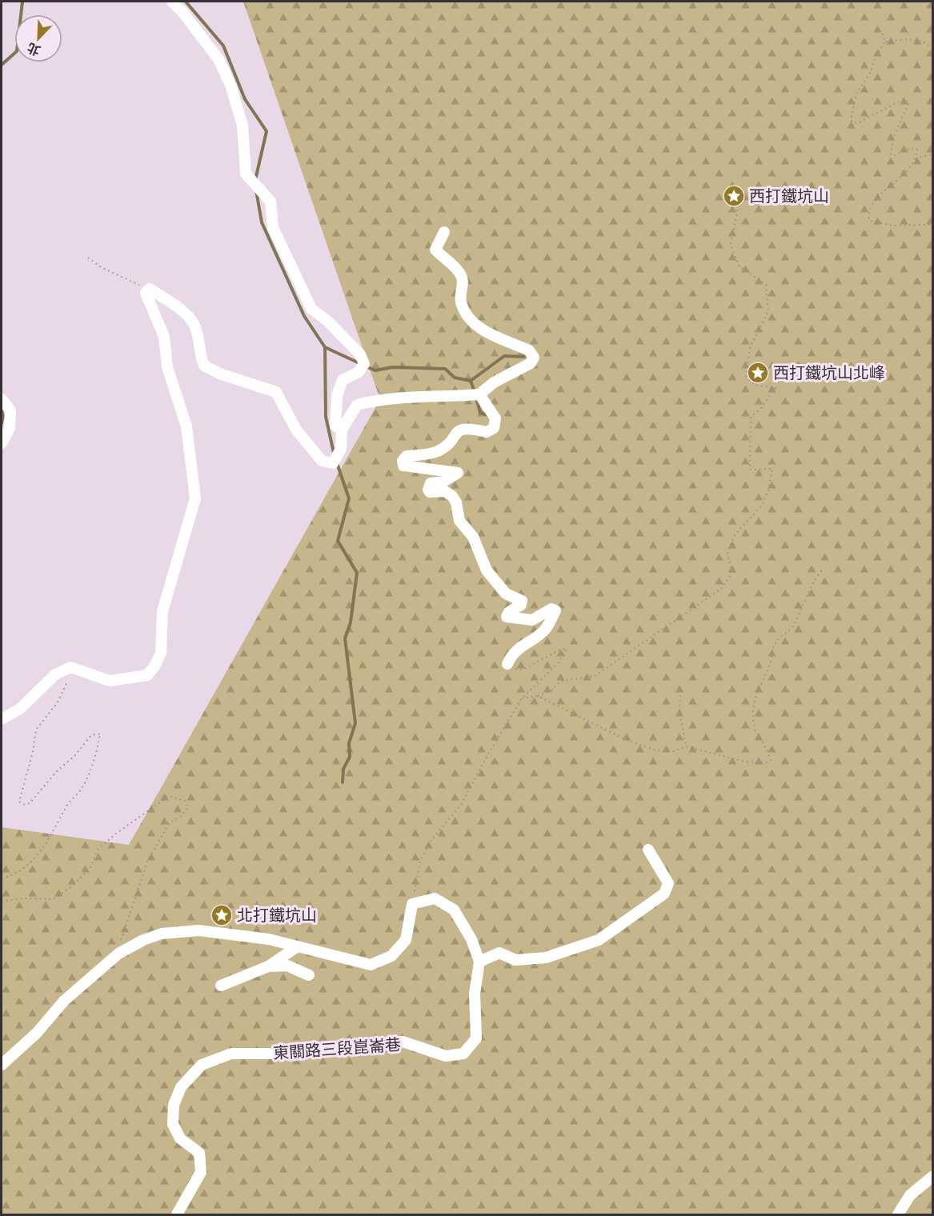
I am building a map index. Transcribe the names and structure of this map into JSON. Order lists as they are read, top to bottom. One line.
{"streets":{"street":["東關路三段崑崙巷"]},"places":{"place":["西打鐵坑山","西打鐵坑山北峰","北打鐵坑山"]},"north":"bottom left"}
